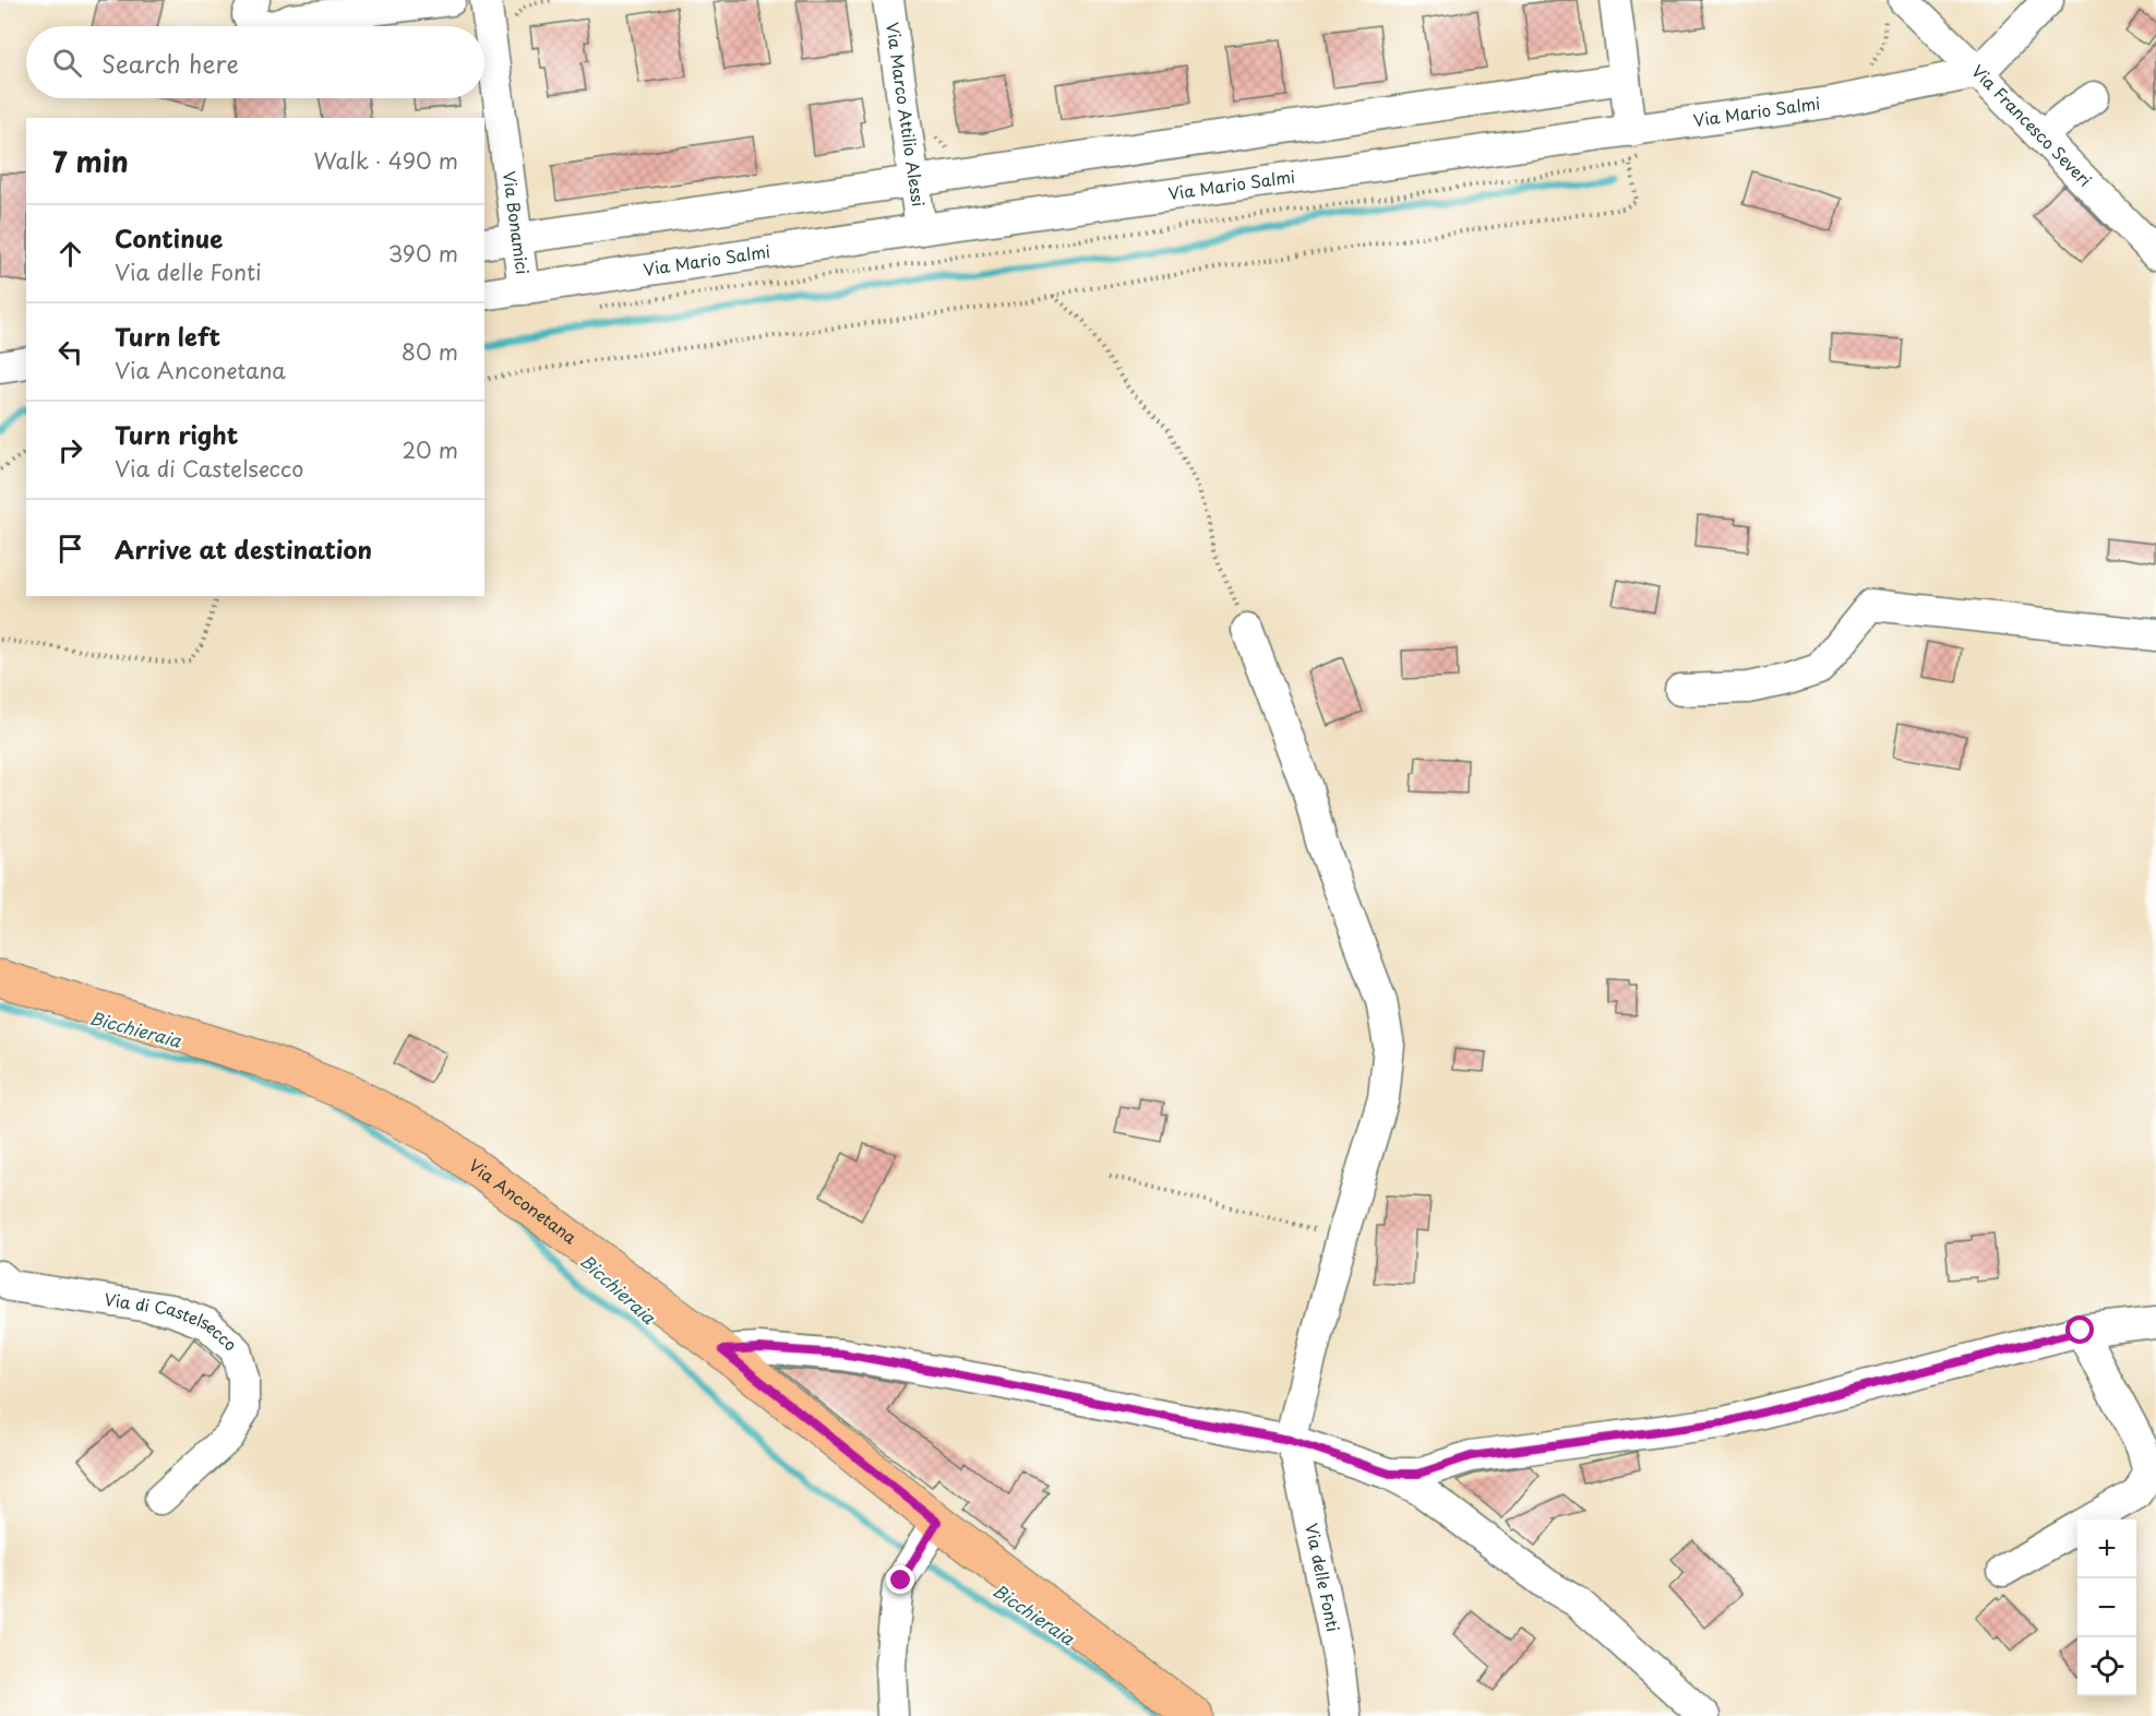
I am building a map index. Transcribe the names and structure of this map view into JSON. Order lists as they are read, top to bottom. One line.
{"streets":{"main road":["Via Anconetana"],"street":["Via Mario Salmi","Via Marco Attilio Alessi","Via Francesco Severi","Via Bonamici","Via di Castelsecco","Via delle Fonti"]},"crossings":[["Via Mario Salmi","Via Marco Attilio Alessi"],["Via Mario Salmi","Via Francesco Severi"],["Via Mario Salmi","Via Bonamici"]],"water":["Bicchieraia"],"page":{"search":"Search here","heading":["7 min","Walk · 490 m"],"list":[["Continue","Via delle Fonti","390 m"],["Turn left","Via Anconetana","80 m"],["Turn right","Via di Castelsecco","20 m"],"Arrive at destination"],"map_buttons":["+","−"]}}
